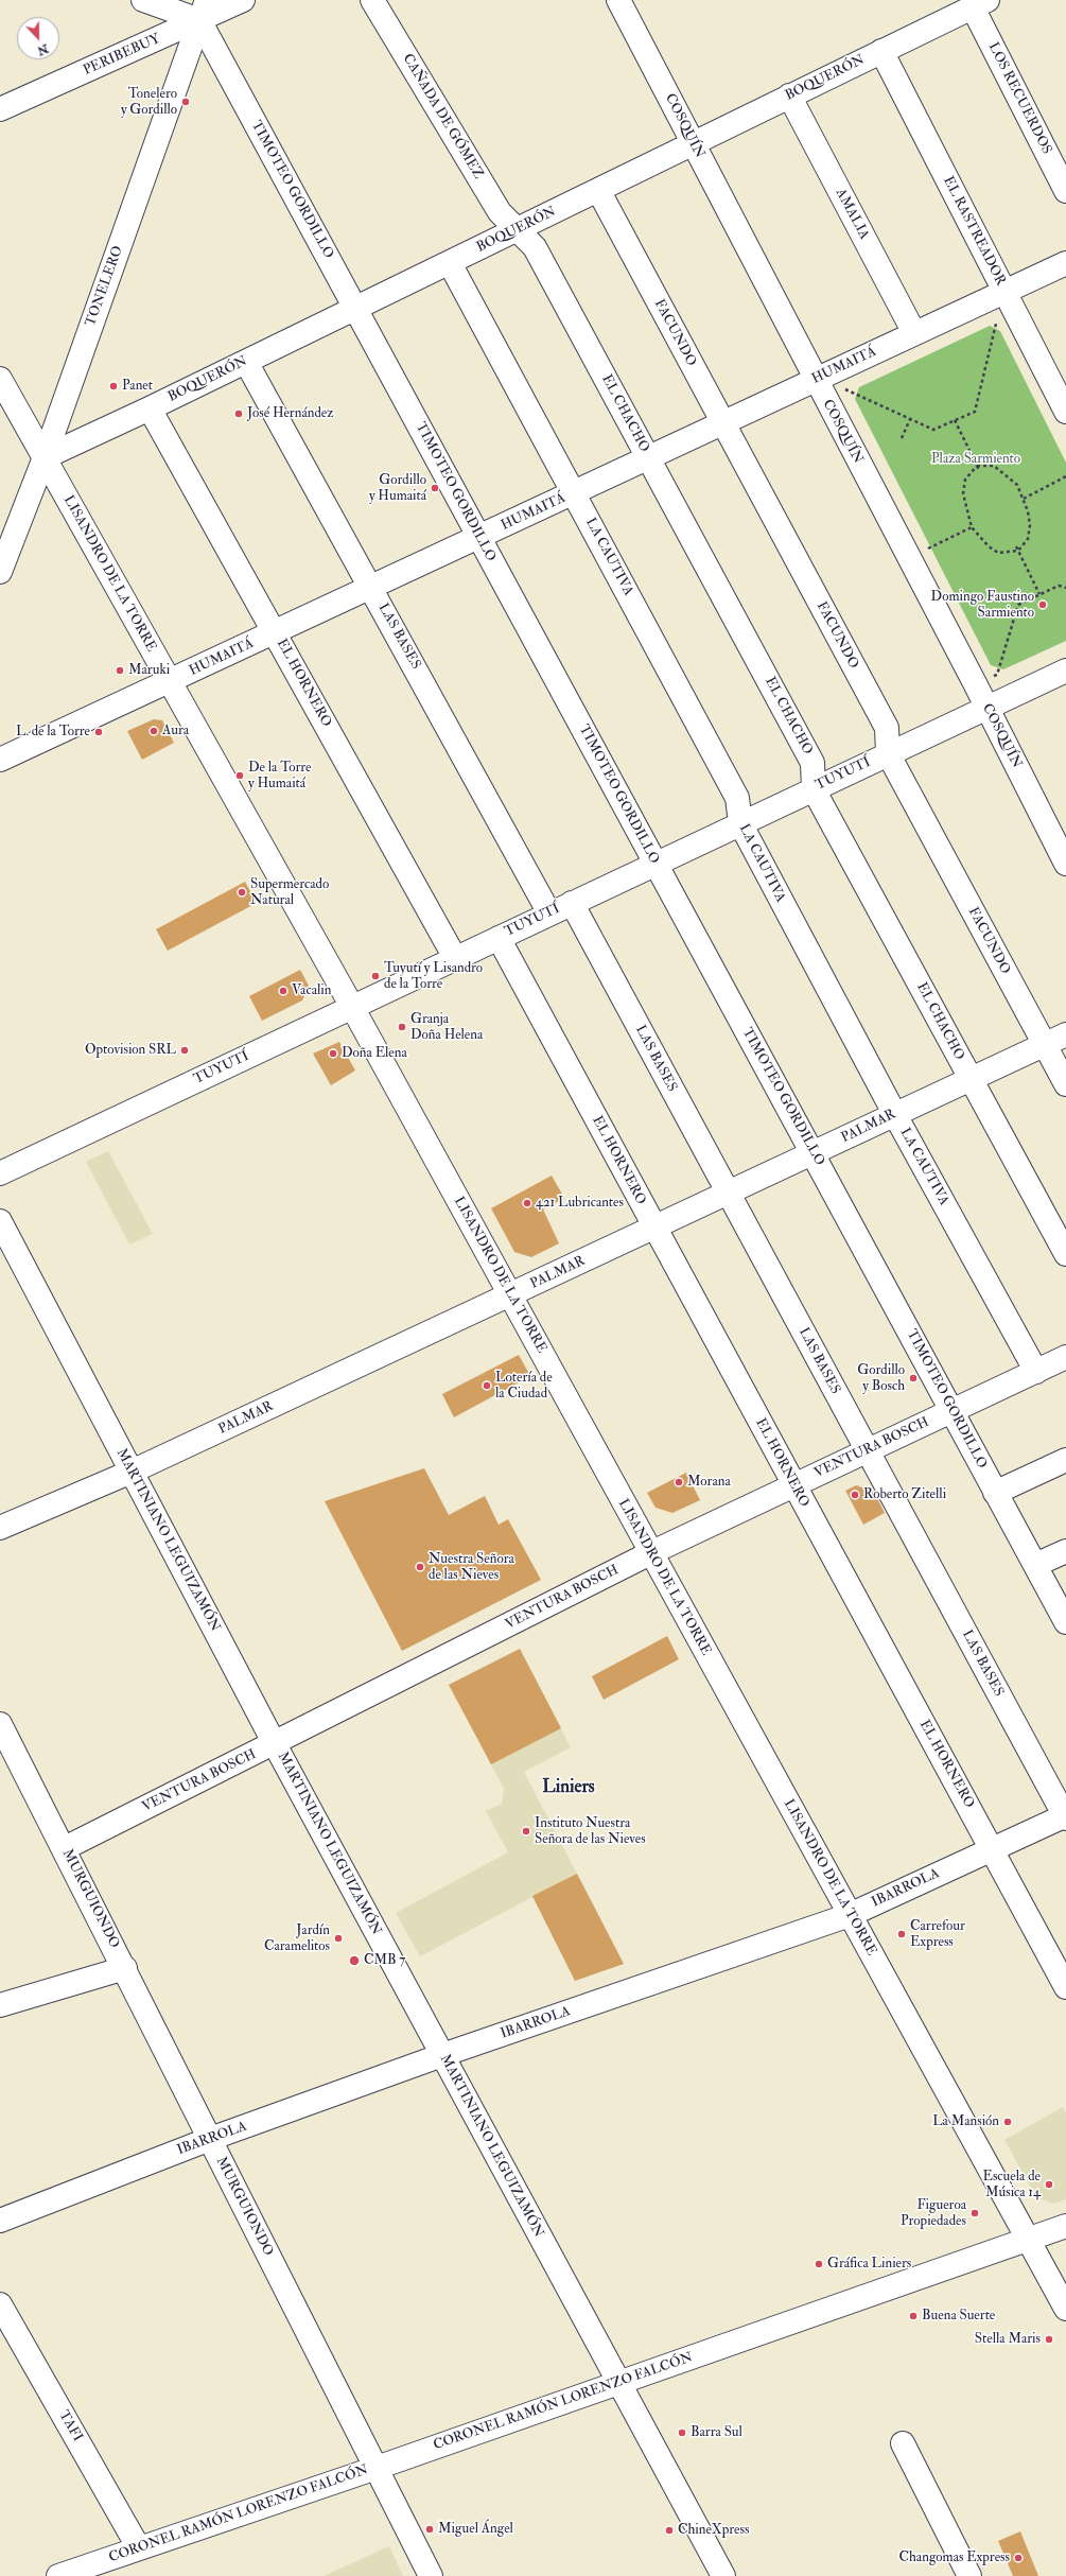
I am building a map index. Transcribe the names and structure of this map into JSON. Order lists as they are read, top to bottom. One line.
{"streets":{"street":["PERIBEBUY","BOQUERÓN","LOS RECUERDOS","CAÑADA DE GÓMEZ","COSQUÍN","TIMOTEO GORDILLO","AMALIA","EL RASTREADOR","TONELERO","FACUNDO","HUMAITÁ","EL CHACHO","LA CAUTIVA","LISANDRO DE LA TORRE","LAS BASES","EL HORNERO","TUYUTÍ","PALMAR","VENTURA BOSCH","MARTINIANO LEGUIZAMÓN","IBARROLA","MURGUIONDO","CORONEL RAMÓN LORENZO FALCÓN","TAFI"]},"crossings":[["PERIBEBUY","TIMOTEO GORDILLO"],["PERIBEBUY","TONELERO"],["BOQUERÓN","LOS RECUERDOS"],["BOQUERÓN","CAÑADA DE GÓMEZ"],["BOQUERÓN","COSQUÍN"],["BOQUERÓN","TIMOTEO GORDILLO"],["BOQUERÓN","AMALIA"],["BOQUERÓN","EL RASTREADOR"],["BOQUERÓN","TONELERO"],["BOQUERÓN","FACUNDO"],["BOQUERÓN","EL CHACHO"],["BOQUERÓN","LA CAUTIVA"],["BOQUERÓN","LISANDRO DE LA TORRE"],["BOQUERÓN","LAS BASES"],["BOQUERÓN","EL HORNERO"],["CAÑADA DE GÓMEZ","EL CHACHO"],["COSQUÍN","HUMAITÁ"],["COSQUÍN","TUYUTÍ"],["TIMOTEO GORDILLO","TONELERO"],["TIMOTEO GORDILLO","HUMAITÁ"],["TIMOTEO GORDILLO","TUYUTÍ"],["TIMOTEO GORDILLO","PALMAR"],["TIMOTEO GORDILLO","VENTURA BOSCH"],["AMALIA","HUMAITÁ"],["EL RASTREADOR","HUMAITÁ"],["TONELERO","LISANDRO DE LA TORRE"],["FACUNDO","HUMAITÁ"],["FACUNDO","TUYUTÍ"],["FACUNDO","PALMAR"],["HUMAITÁ","EL CHACHO"],["HUMAITÁ","LA CAUTIVA"],["HUMAITÁ","LISANDRO DE LA TORRE"],["HUMAITÁ","LAS BASES"],["HUMAITÁ","EL HORNERO"],["EL CHACHO","TUYUTÍ"],["EL CHACHO","PALMAR"],["LA CAUTIVA","TUYUTÍ"],["LA CAUTIVA","PALMAR"],["LA CAUTIVA","VENTURA BOSCH"],["LISANDRO DE LA TORRE","TUYUTÍ"],["LISANDRO DE LA TORRE","PALMAR"],["LISANDRO DE LA TORRE","VENTURA BOSCH"],["LISANDRO DE LA TORRE","IBARROLA"],["LISANDRO DE LA TORRE","CORONEL RAMÓN LORENZO FALCÓN"],["LAS BASES","TUYUTÍ"],["LAS BASES","PALMAR"],["LAS BASES","VENTURA BOSCH"],["LAS BASES","IBARROLA"],["EL HORNERO","TUYUTÍ"],["EL HORNERO","PALMAR"],["EL HORNERO","VENTURA BOSCH"],["EL HORNERO","IBARROLA"],["PALMAR","MARTINIANO LEGUIZAMÓN"],["VENTURA BOSCH","MARTINIANO LEGUIZAMÓN"],["VENTURA BOSCH","MURGUIONDO"],["MARTINIANO LEGUIZAMÓN","IBARROLA"],["MARTINIANO LEGUIZAMÓN","CORONEL RAMÓN LORENZO FALCÓN"],["IBARROLA","MURGUIONDO"],["MURGUIONDO","CORONEL RAMÓN LORENZO FALCÓN"],["CORONEL RAMÓN LORENZO FALCÓN","TAFI"]],"districts":["Liniers"],"parks":["Plaza Sarmiento"],"places":["Tonelero y Gordillo","Panet","José Hernández","Gordillo y Humaitá","Domingo Faustino Sarmiento","Maruki","Aura","L. de la Torre","De la Torre y Humaitá","Supermercado Natural","Tuyutí y Lisandro de la Torre","Vacalin","Granja Doña Helena","Optovision SRL","Doña Elena","421 Lubricantes","Gordillo y Bosch","Lotería de la Ciudad","Morana","Roberto Zitelli","Nuestra Señora de las Nieves","Instituto Nuestra Señora de las Nieves","Carrefour Express","Jardín Caramelitos","CMB 7","La Mansión","Escuela de Música 14","Figueroa Propiedades","Gráfica Liniers","Buena Suerte","Stella Maris","Barra Sul","Miguel Ángel","ChineXpress","Changomas Express"],"north":"bottom"}
